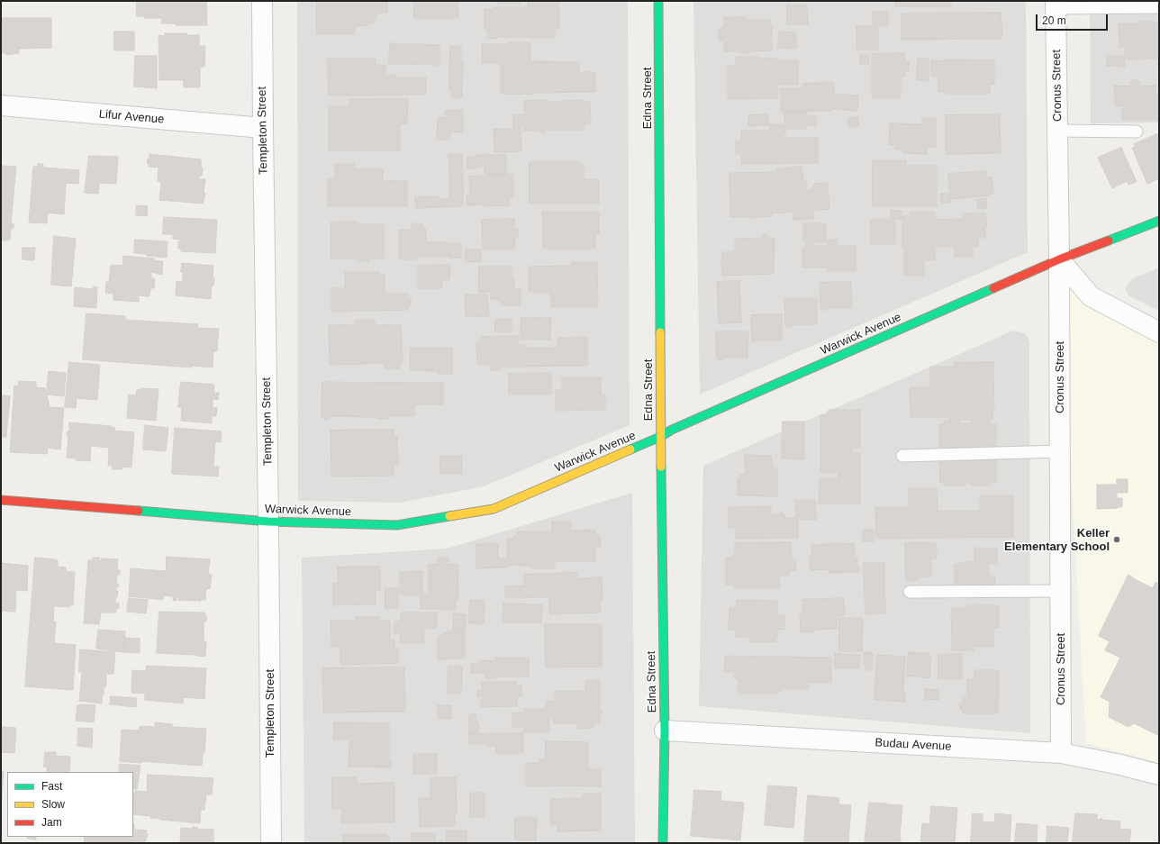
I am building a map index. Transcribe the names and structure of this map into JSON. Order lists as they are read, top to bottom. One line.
{"streets":{"street":["Cronus Street","Edna Street","Lifur Avenue","Templeton Street","Warwick Avenue","Budau Avenue"]},"crossings":[["Cronus Street","Warwick Avenue"],["Cronus Street","Budau Avenue"],["Edna Street","Warwick Avenue"],["Edna Street","Budau Avenue"],["Lifur Avenue","Templeton Street"],["Templeton Street","Warwick Avenue"]],"places":["Keller Elementary School"],"legend":["Fast","Slow","Jam"],"scale_bar":"20 m"}
